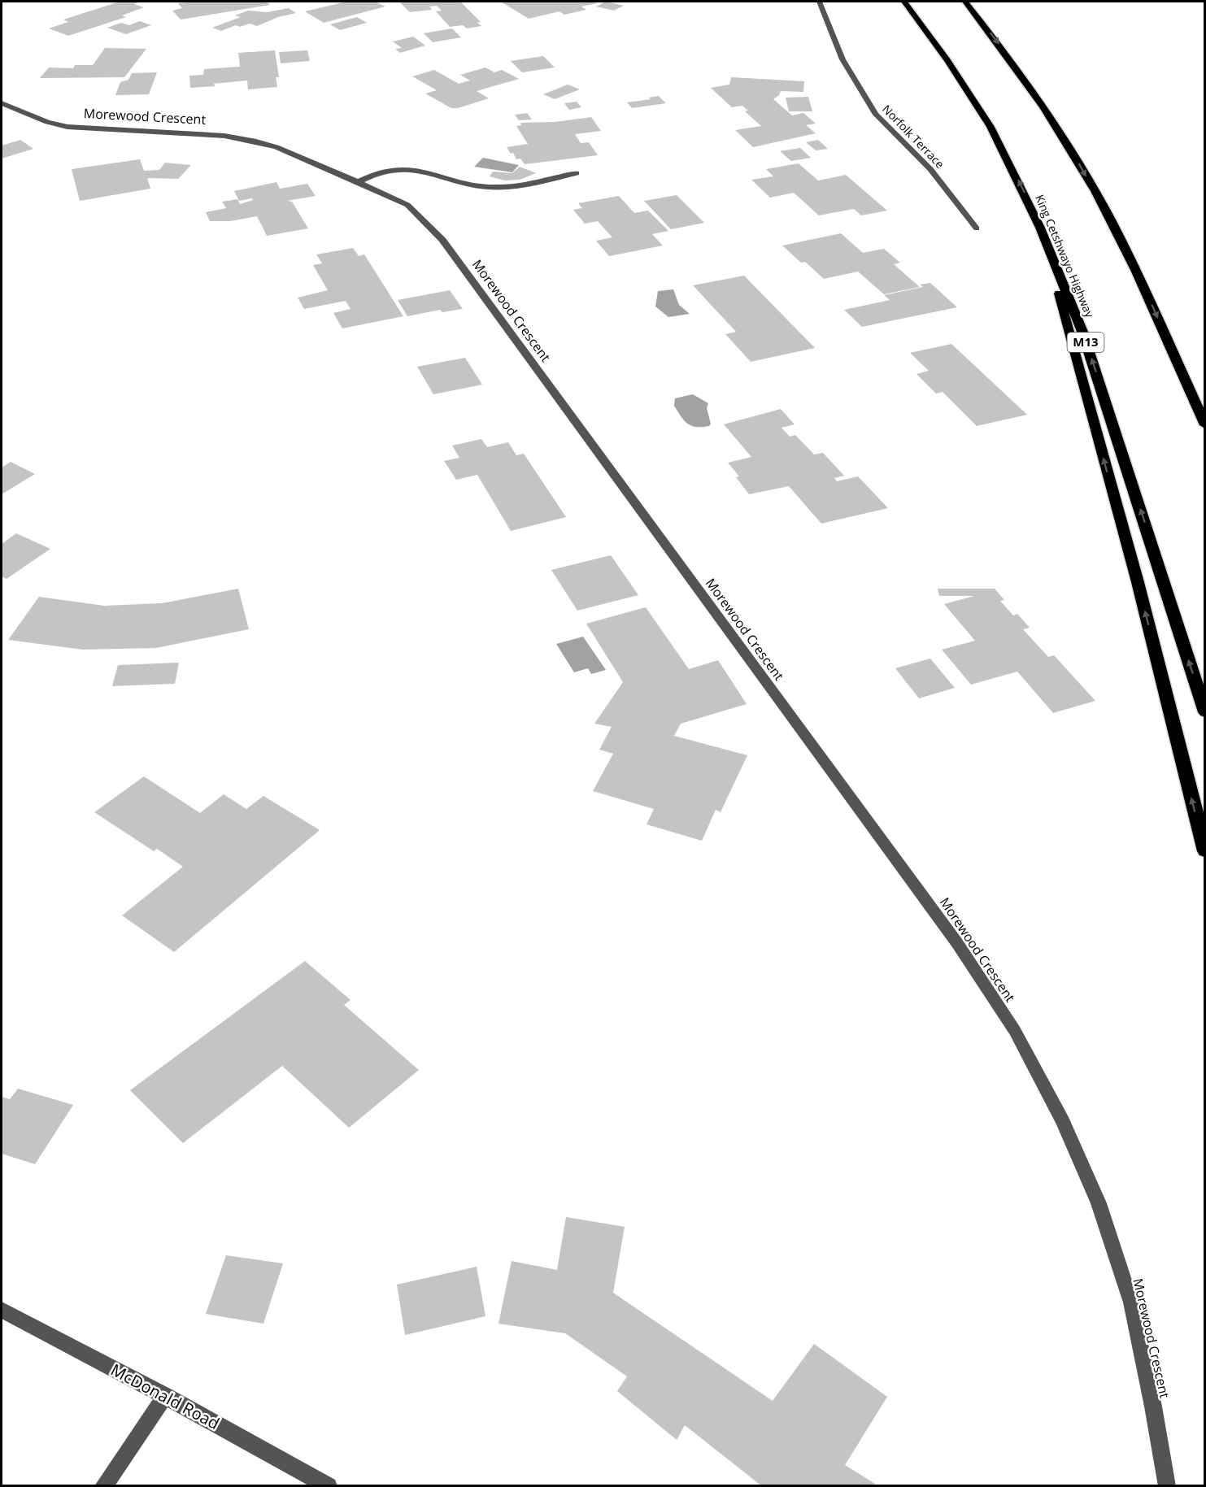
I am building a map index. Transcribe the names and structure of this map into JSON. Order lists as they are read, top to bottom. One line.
{"streets":{"highway":["King Cetshwayo Highway","M13"],"street":["Morewood Crescent","Norfolk Terrace","McDonald Road"]}}
